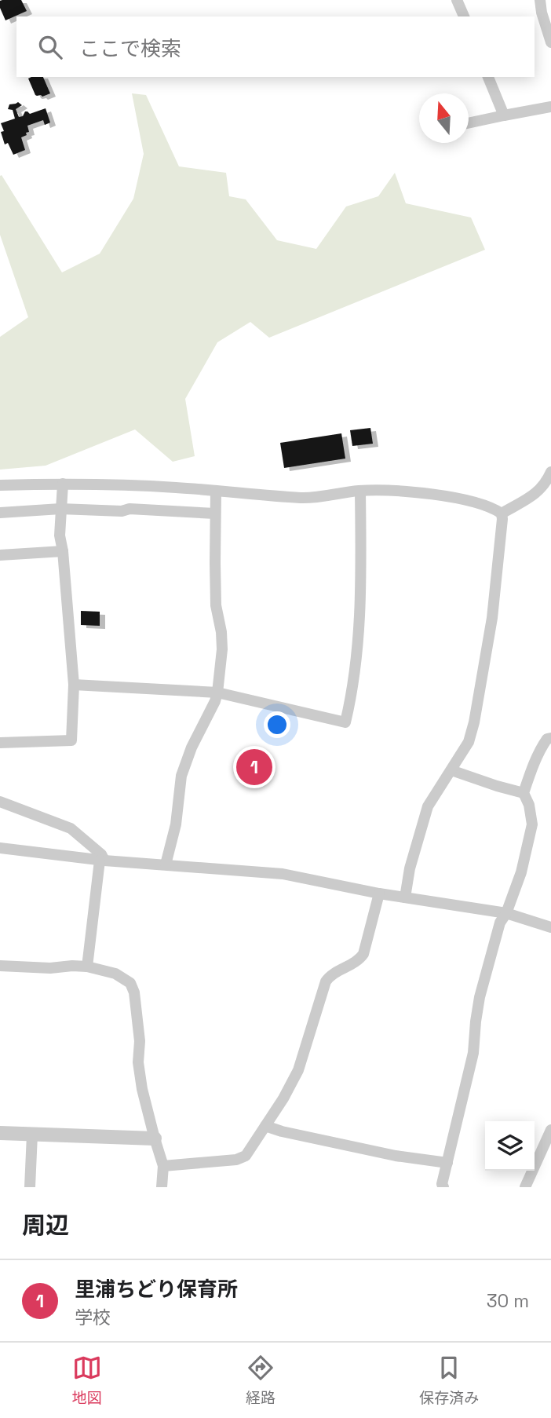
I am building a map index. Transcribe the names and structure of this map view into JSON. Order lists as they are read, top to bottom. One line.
{"north":"top","page":{"search":"ここで検索","pins":"1","heading":"周辺","list":[{"mark":"1","name":"里浦ちどり保育所","note":"学校","value":"30 m"}],"nav":["地図","経路","保存済み"]}}
